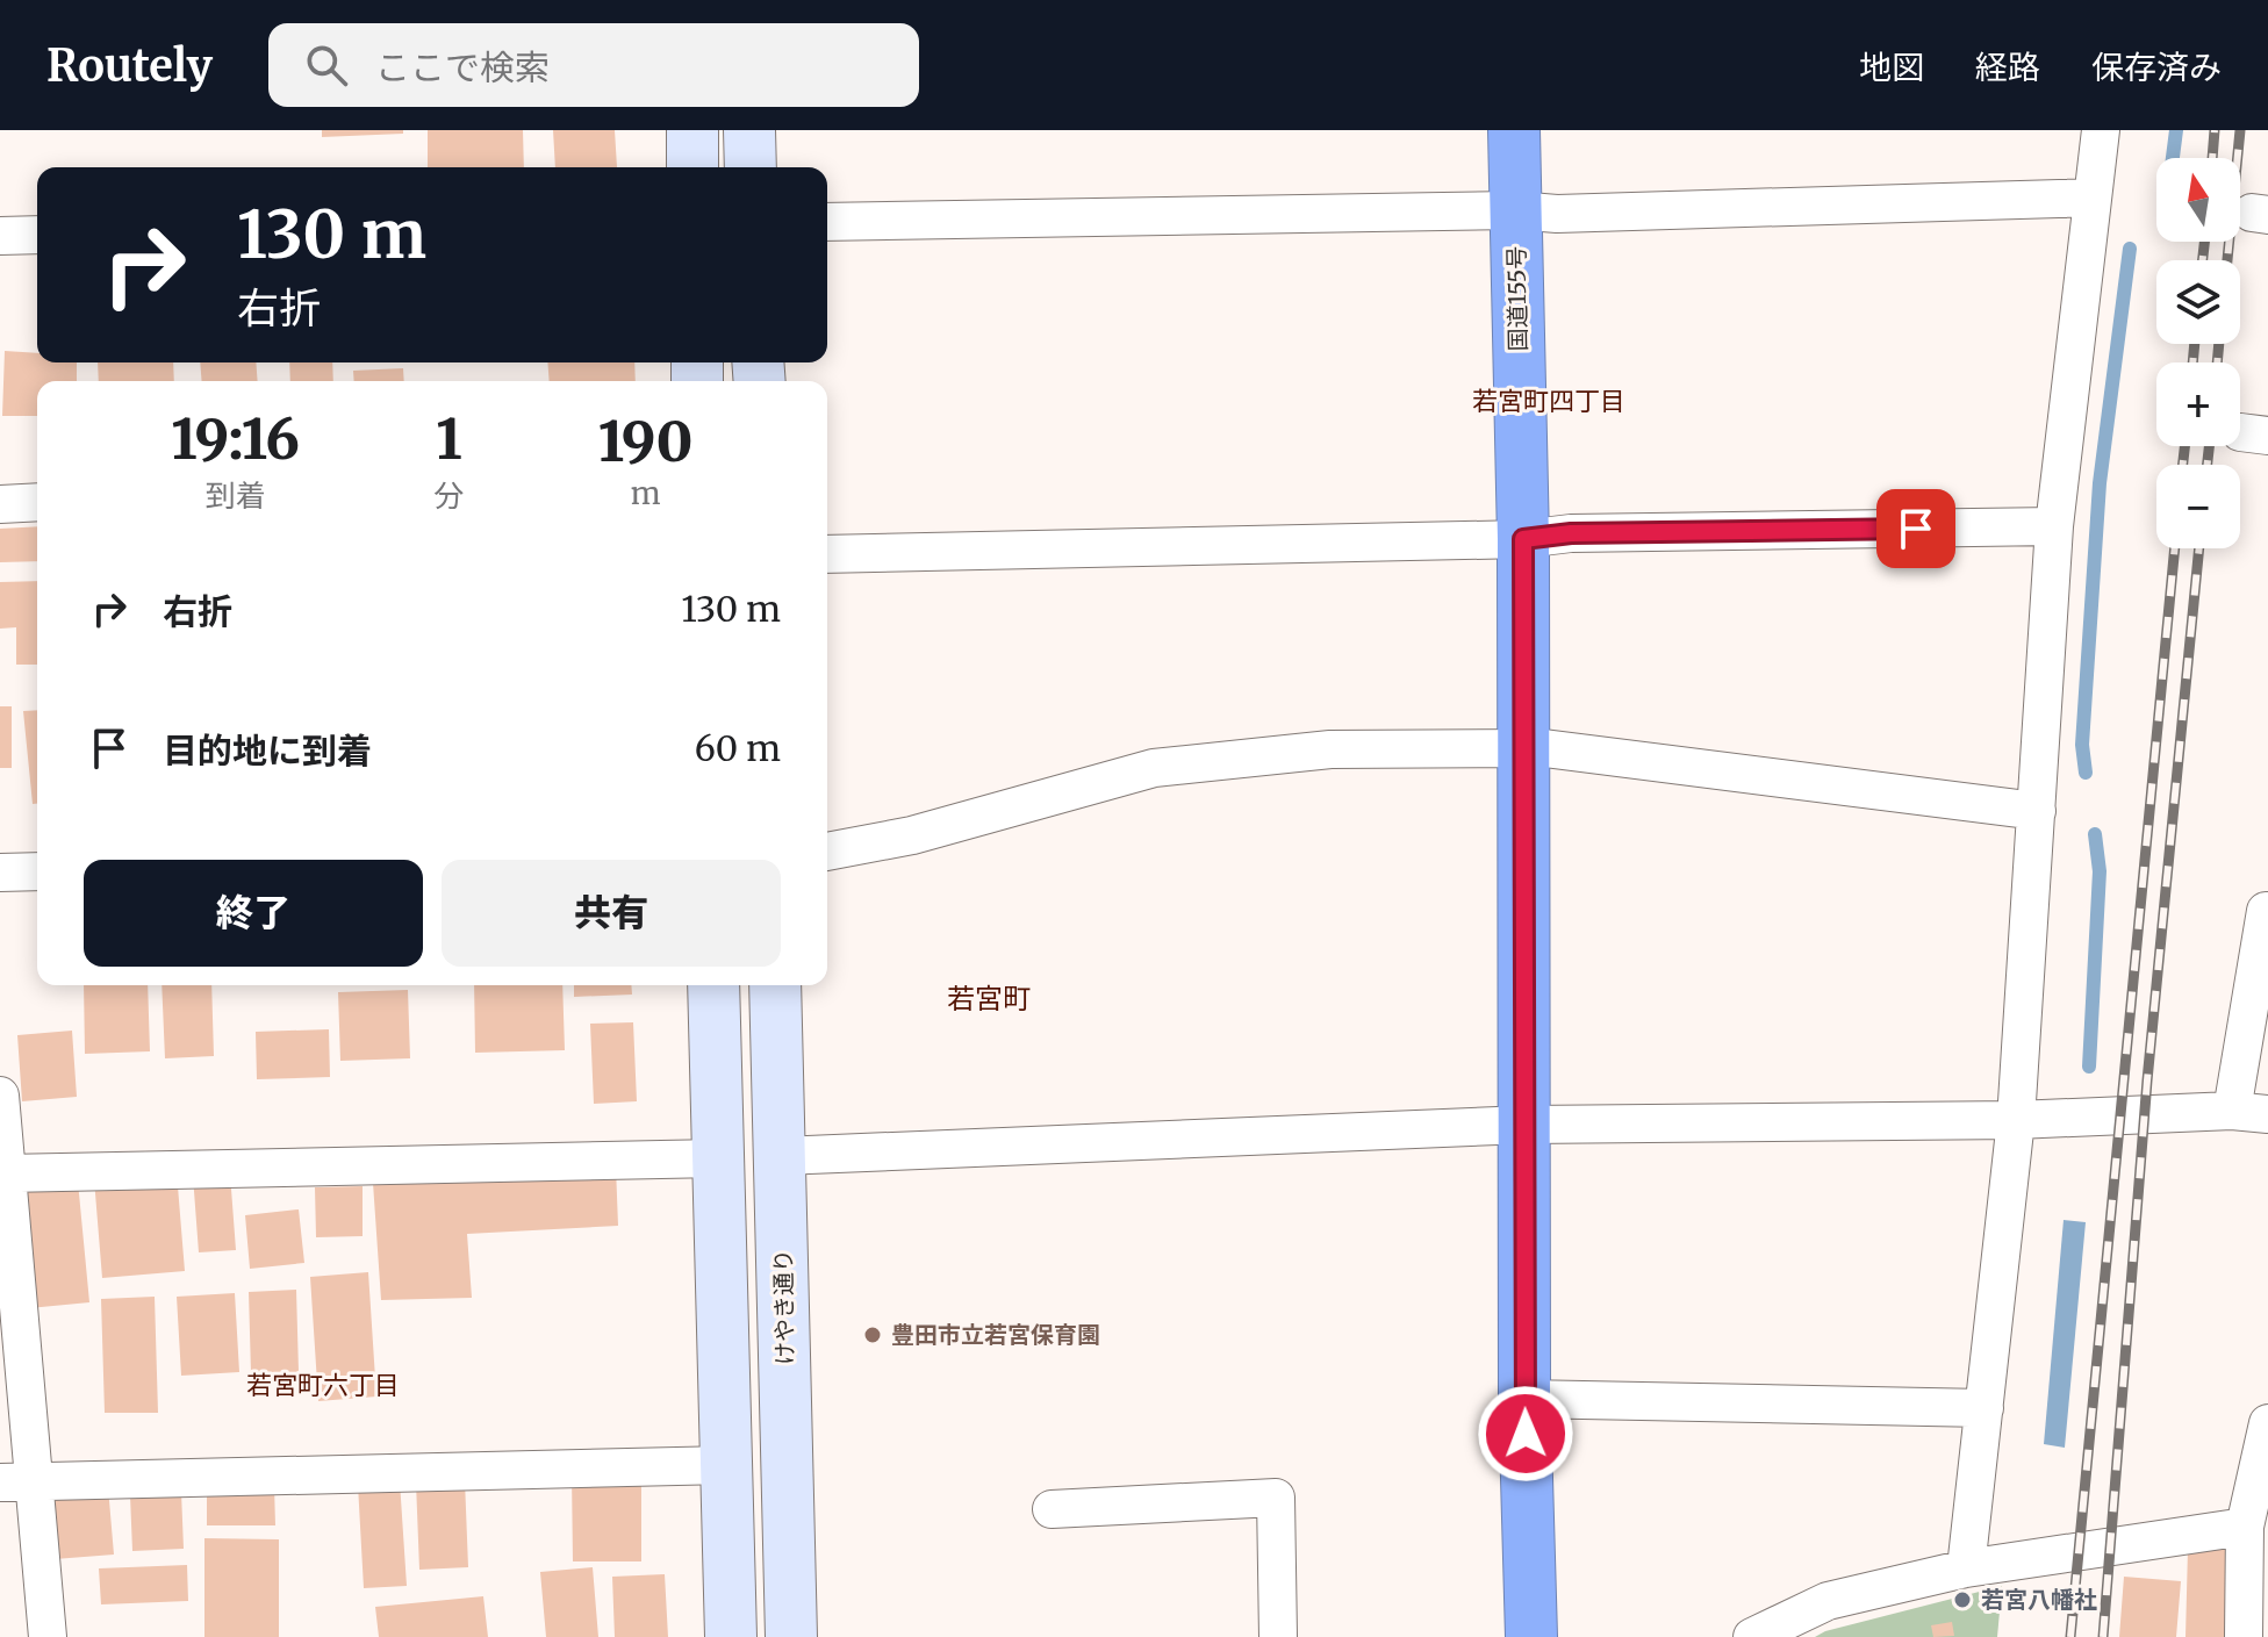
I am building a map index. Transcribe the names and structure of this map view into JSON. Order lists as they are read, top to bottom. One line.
{"streets":{"highway":["国道155号"],"street":["けやき通り"]},"districts":["若宮町四丁目","若宮町","若宮町六丁目"],"places":["豊田市立若宮保育園","若宮八幡社"],"north":"top","page":{"header":"Routely","search":"ここで検索","nav":["地図","経路","保存済み"],"map_buttons":["+","−"],"turn":["130 m","右折"],"eta":["19:16","到着","1","分","190","m"],"list":[{"name":"右折","value":"130 m"},{"name":"目的地に到着","value":"60 m"}],"buttons":["終了","共有"]}}
